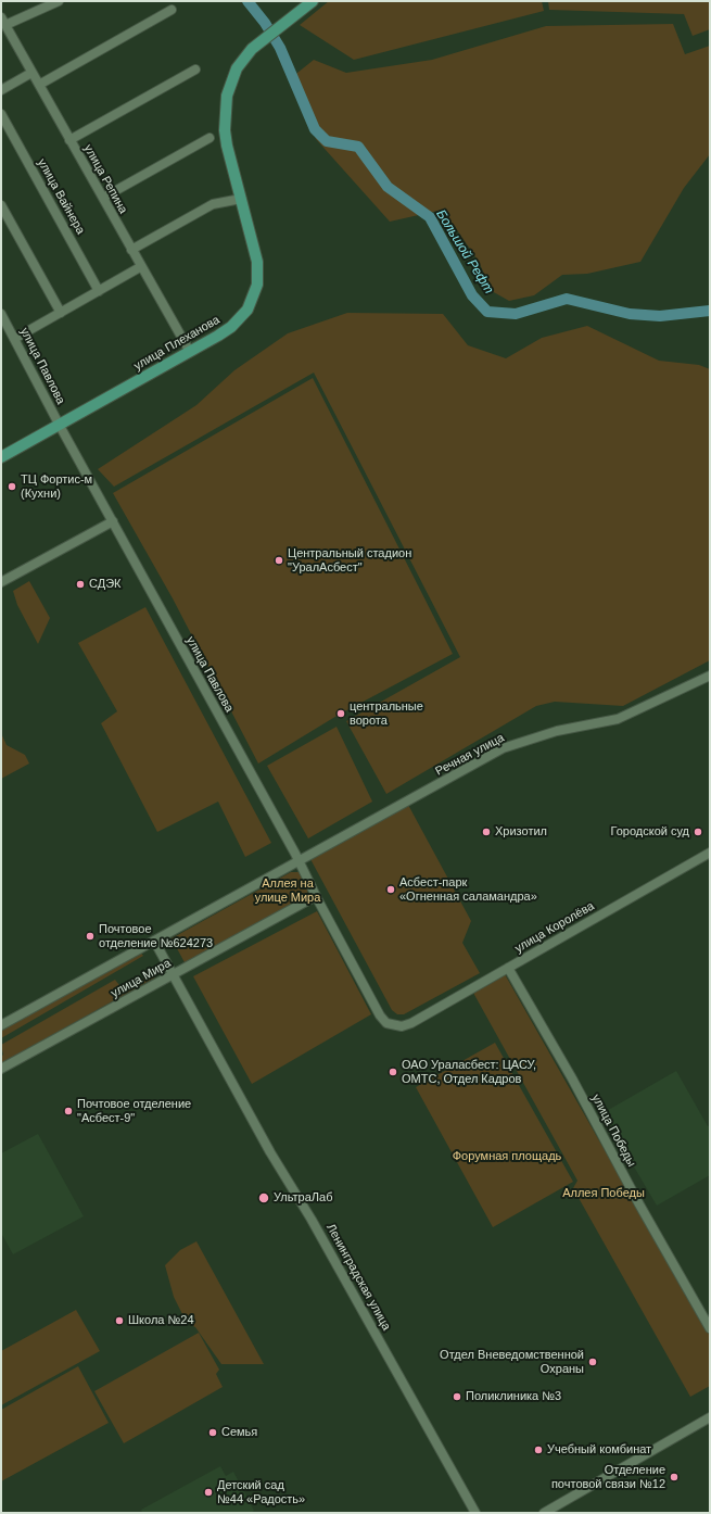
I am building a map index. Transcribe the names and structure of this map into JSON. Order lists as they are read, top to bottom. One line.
{"streets":{"main road":["улица Плеханова"],"street":["улица Репина","улица Вайнера","улица Павлова","Речная улица","улица Королёва","улица Мира","улица Победы","Ленинградская улица"]},"crossings":[["улица Репина","улица Плеханова"],["улица Плеханова","улица Павлова"],["улица Павлова","Речная улица"],["улица Павлова","улица Королёва"],["улица Павлова","улица Мира"],["улица Королёва","улица Победы"],["улица Мира","Ленинградская улица"]],"water":["Большой Рефт"],"parks":["Аллея на улице Мира","Форумная площадь","Аллея Победы"],"places":["ТЦ Фортис-м (Кухни)","Центральный стадион \"УралАсбест\"","СДЭК","центральные ворота","Хризотил","Городской суд","Асбест-парк «Огненная саламандра»","Почтовое отделение №624273","ОАО Ураласбест: ЦАСУ, ОМТС, Отдел Кадров","Почтовое отделение \"Асбест-9\"","УльтраЛаб","Школа №24","Отдел Вневедомственной Охраны","Поликлиника №3","Семья","Учебный комбинат","Отделение почтовой связи №12","Детский сад №44 «Радость»"]}
